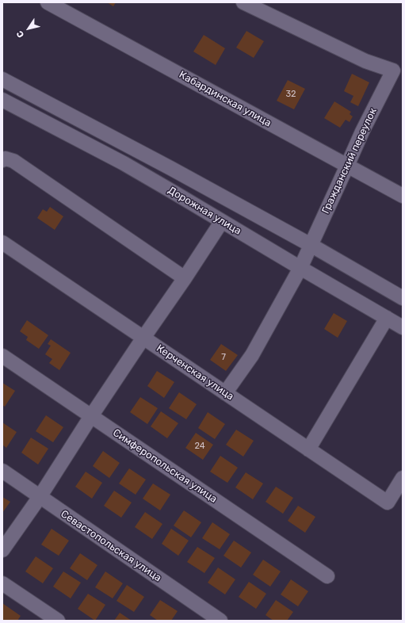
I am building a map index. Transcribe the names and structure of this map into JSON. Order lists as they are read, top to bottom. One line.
{"streets":{"street":["Кабардинская улица","Гражданский переулок","Дорожная улица","Керченская улица","Симферопольская улица","Севастопольская улица"]},"crossings":[["Кабардинская улица","Гражданский переулок"],["Гражданский переулок","Дорожная улица"],["Гражданский переулок","Керченская улица"]],"house_numbers":["32","7","24"],"north":"bottom left"}
